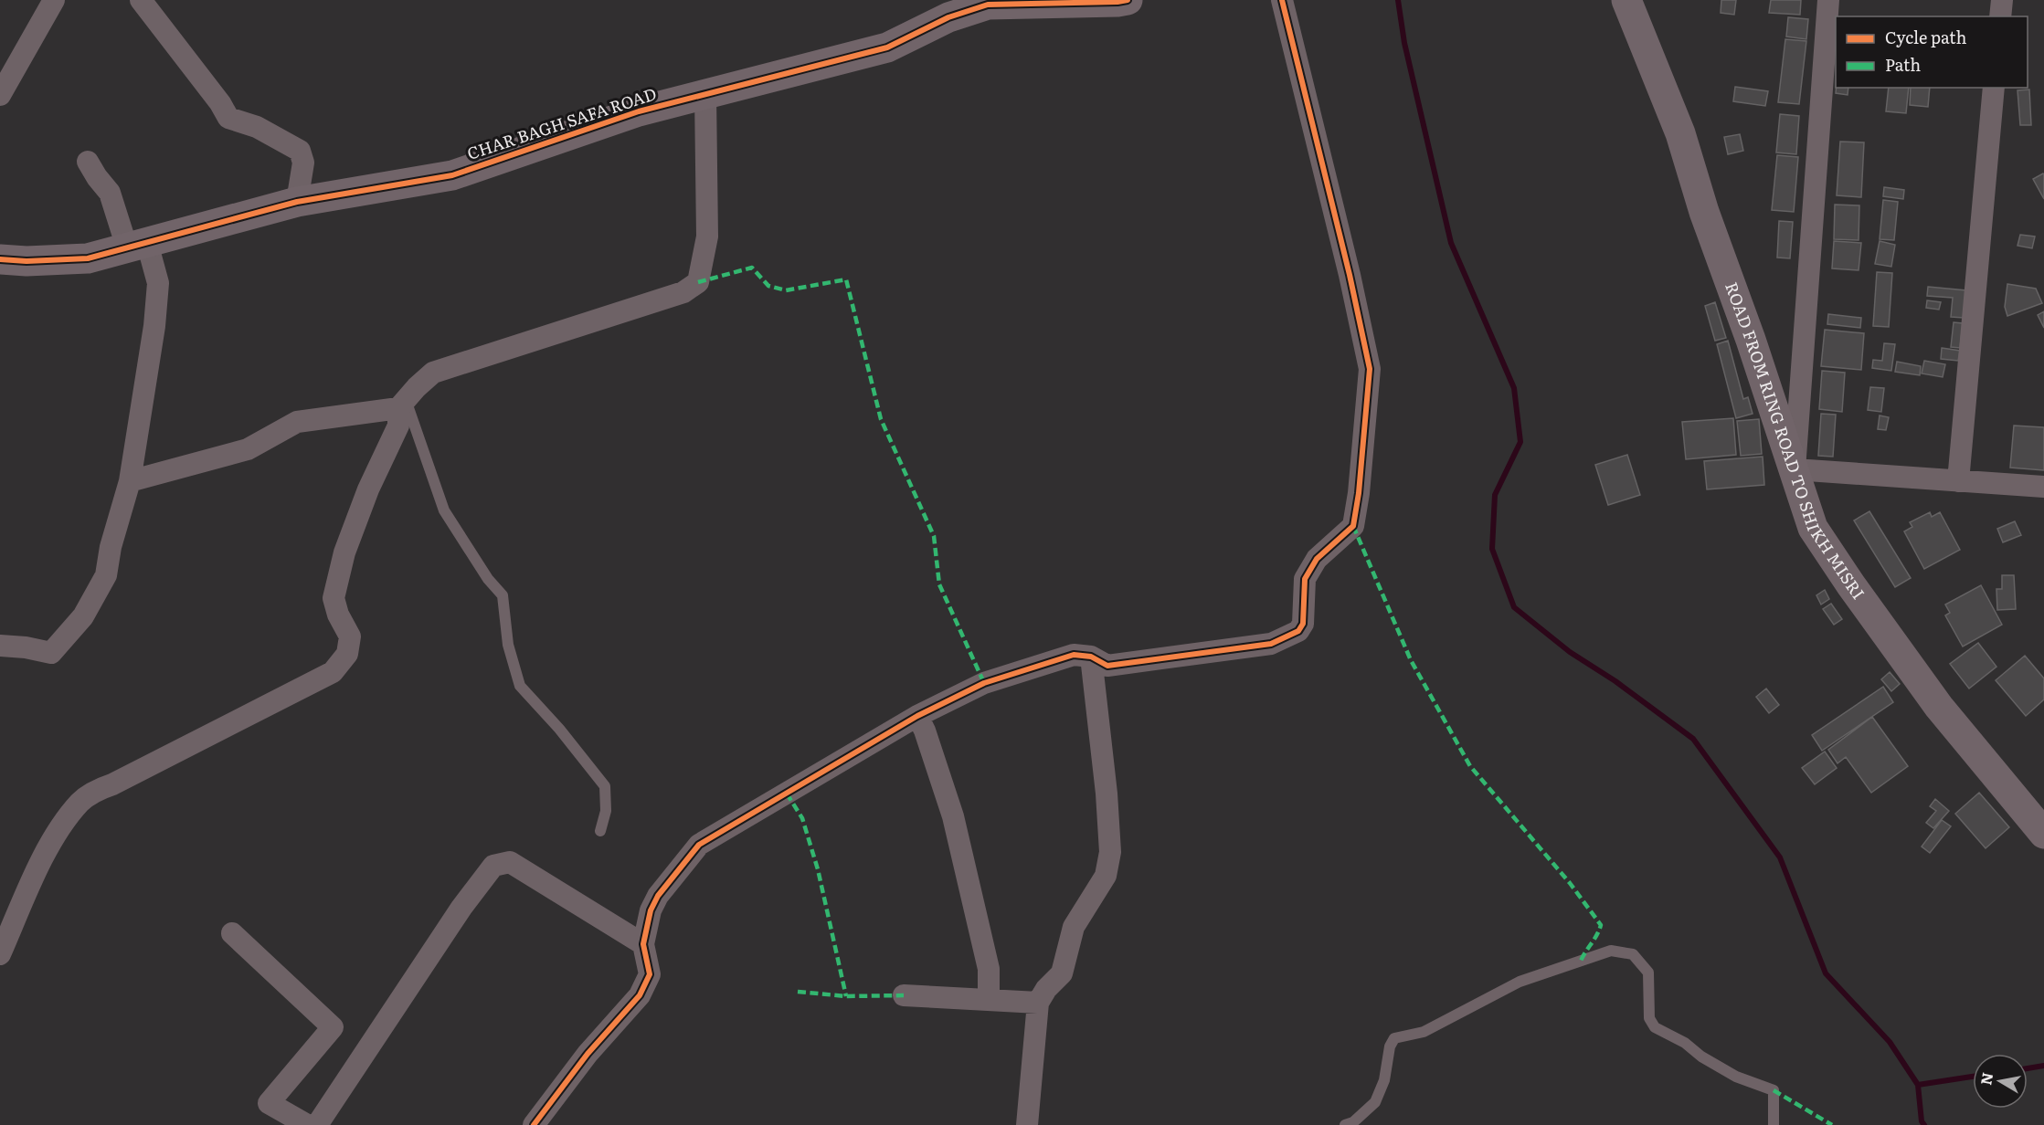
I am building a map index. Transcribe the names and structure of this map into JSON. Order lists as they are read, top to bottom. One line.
{"streets":{"street":["CHAR BAGH SAFA ROAD","ROAD FROM RING ROAD TO SHIKH MISRI"]},"legend":["Cycle path","Path"],"north":"left"}
